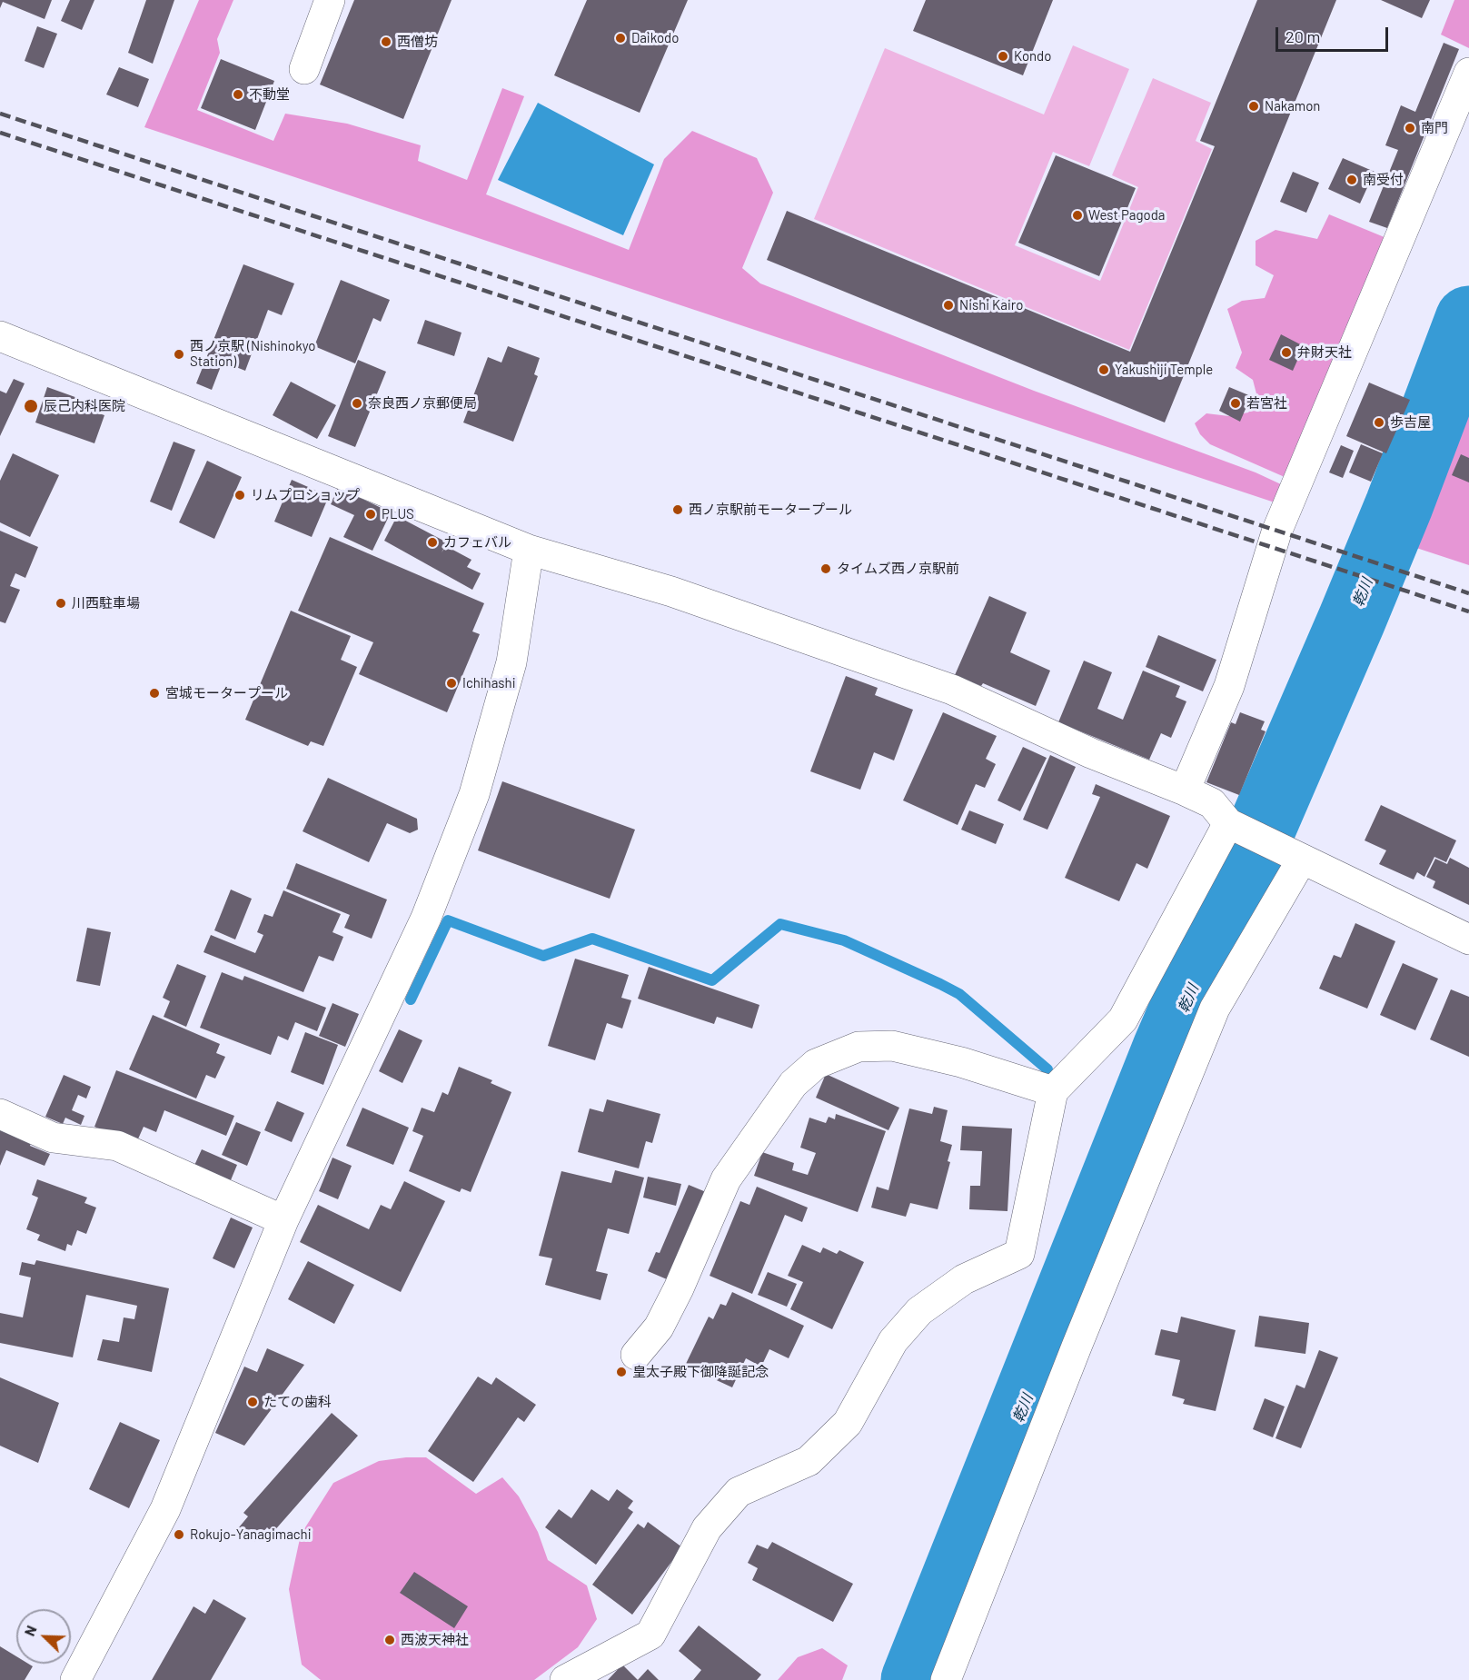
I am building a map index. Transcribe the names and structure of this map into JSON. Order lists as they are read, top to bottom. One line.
{"water":["乾川"],"places":["Daikodo","西僧坊","Kondo","不動堂","Nakamon","南門","南受付","West Pagoda","Nishi Kairo","弁財天社","西ノ京駅 (Nishinokyo Station)","Yakushiji Temple","奈良西ノ京郵便局","若宮社","辰己内科医院","歩吉屋","リムプロショップ","西ノ京駅前モータープール","PLUS","カフェバル","タイムズ西ノ京駅前","川西駐車場","Ichihashi","宮城モータープール","皇太子殿下御降誕記念","たての歯科","Rokujo-Yanagimachi","西波天神社"],"scale_bar":"20 m","north":"top left"}
